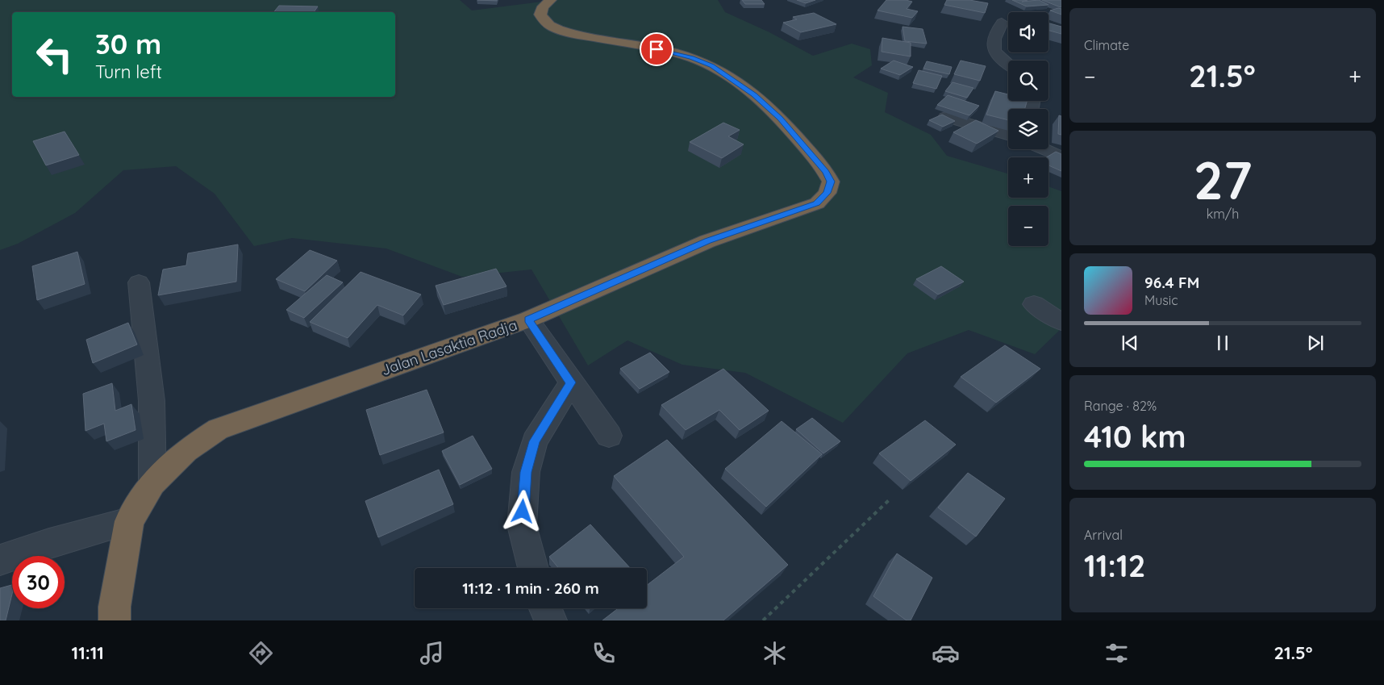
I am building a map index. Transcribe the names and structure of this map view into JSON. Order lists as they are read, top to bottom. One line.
{"streets":{"highway":["Jalan Lasaktia Radja"]},"page":{"tile":["Climate",["27","km/h"],["Range · 82%","410 km"],["Arrival","11:12"]],"map_buttons":["+","−"],"turn":["30 m","Turn left"],"heat":["−","21.5°","+"],"song":["96.4 FM","Music"],"limit":"30","trip":"11:12 · 1 min · 260 m","tabs":["11:11","21.5°"]}}
